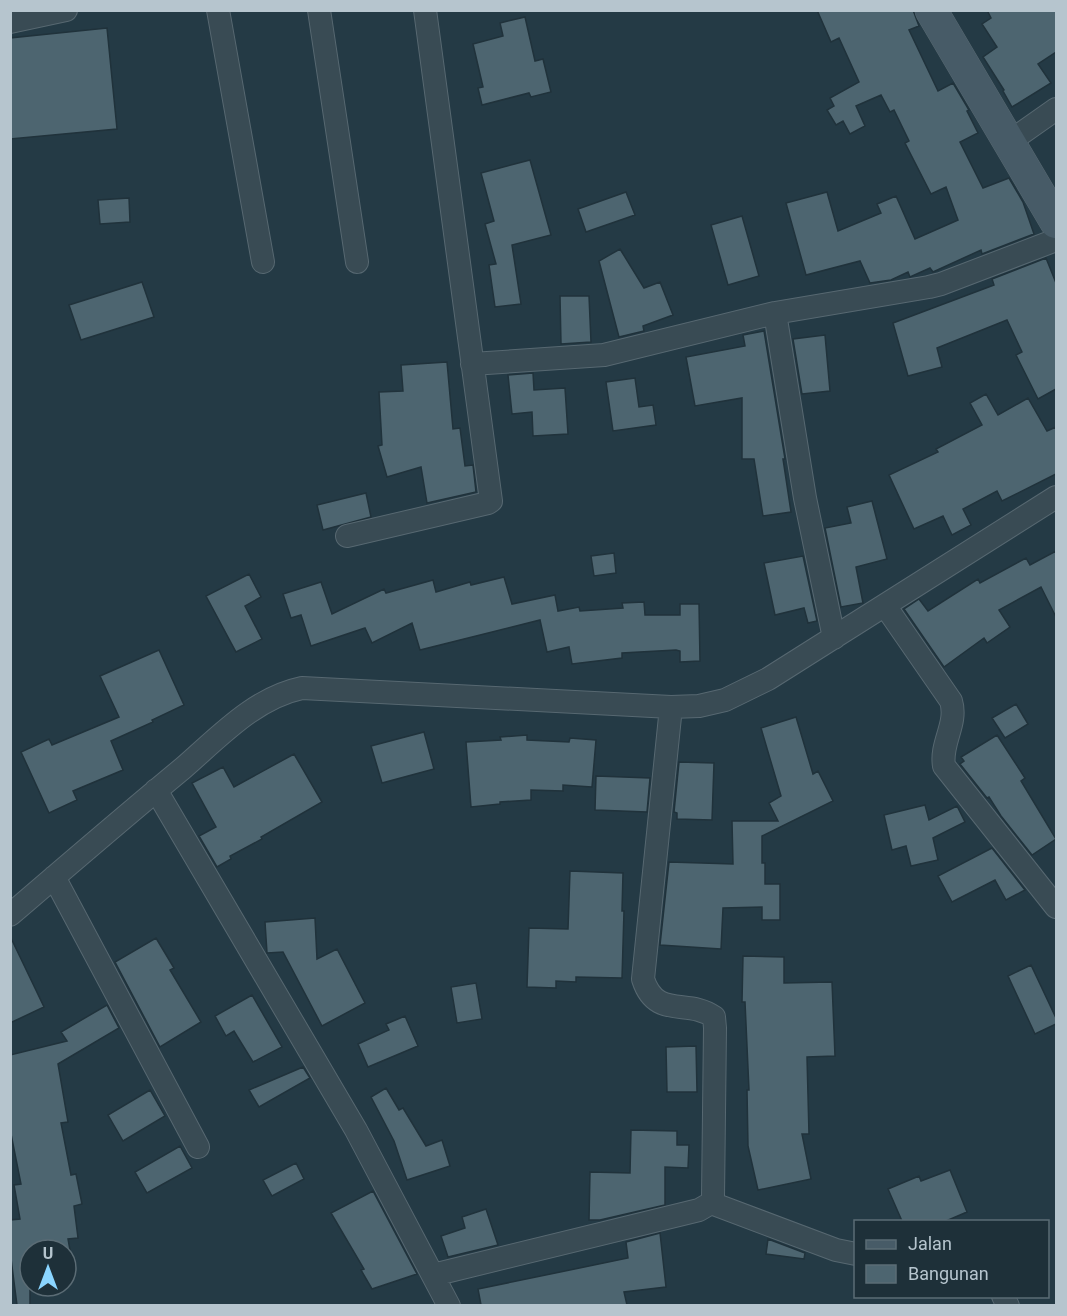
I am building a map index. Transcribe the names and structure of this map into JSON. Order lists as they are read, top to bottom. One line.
{"legend":["Jalan","Bangunan"],"north":"top"}
